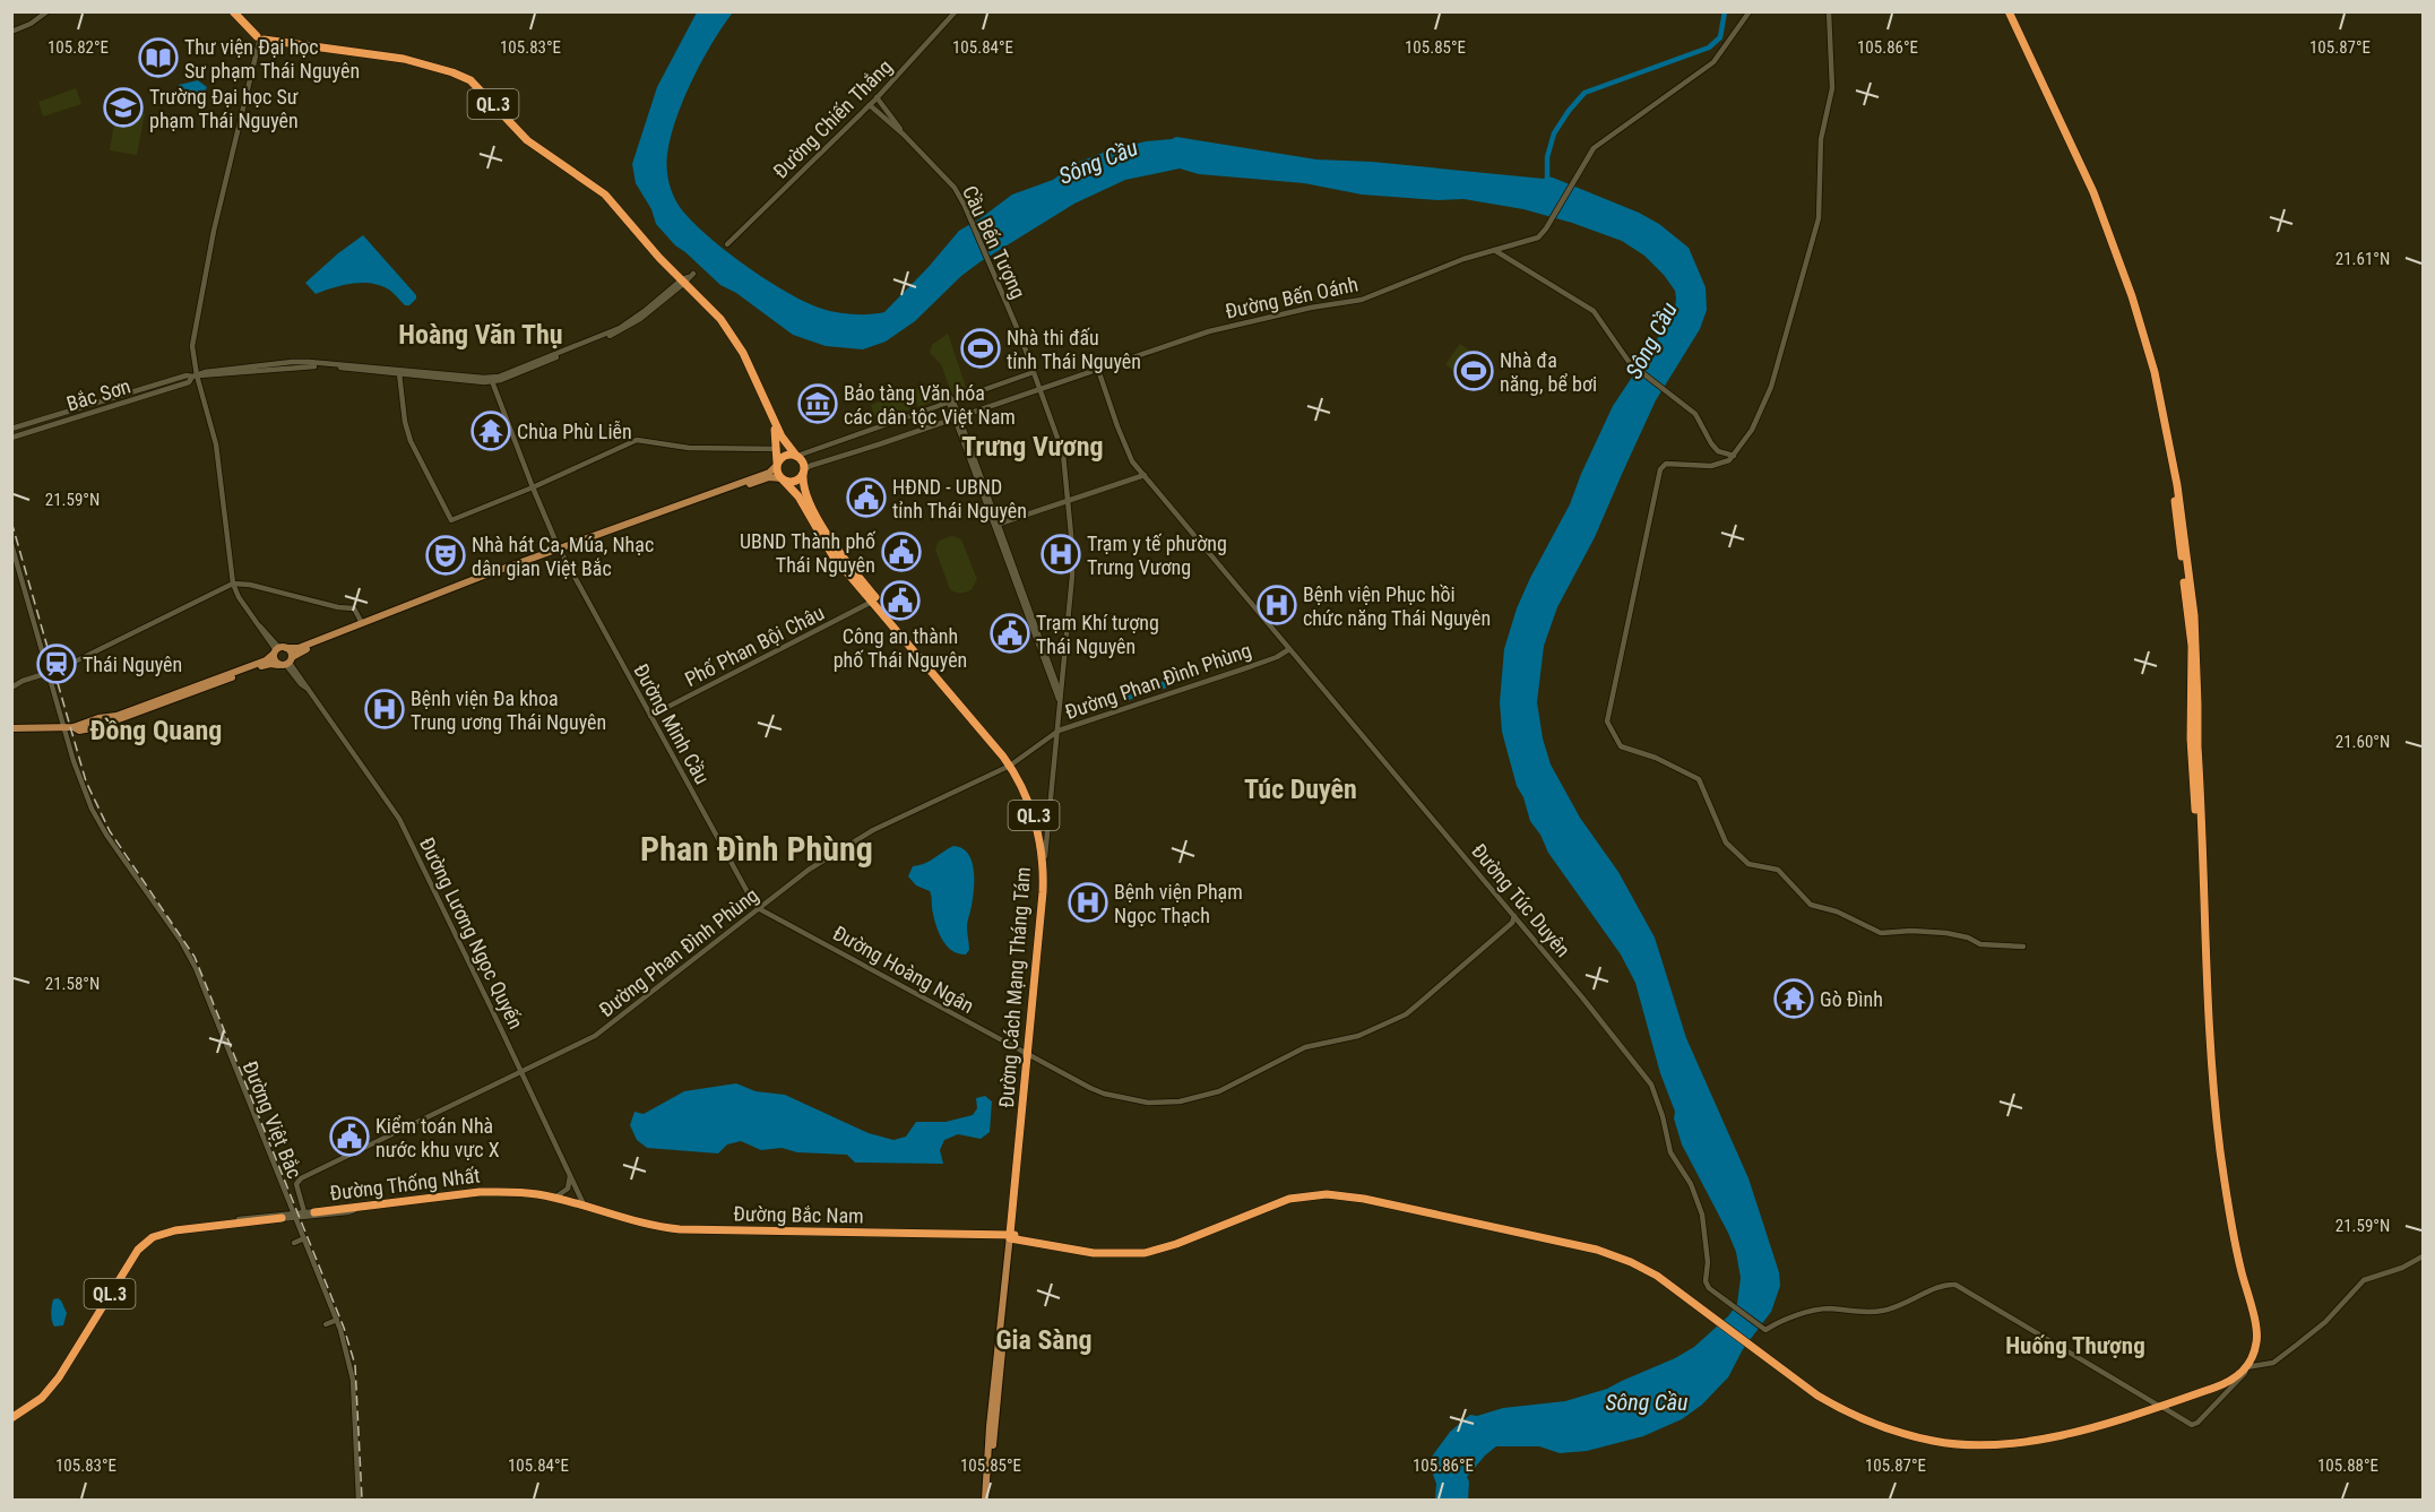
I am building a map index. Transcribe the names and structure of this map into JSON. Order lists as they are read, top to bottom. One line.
{"streets":{"highway":["QL.3","Đường Cách Mạng Tháng Tám","Đường Thống Nhất","Đường Bắc Nam"],"street":["Đường Chiến Thắng","Cầu Bến Tượng","Đường Bến Oánh","Bắc Sơn","Phố Phan Bội Châu","Đường Phan Đình Phùng","Đường Minh Cầu","Đường Túc Duyên","Đường Lương Ngọc Quyến","Đường Hoàng Ngân","Đường Việt Bắc"]},"crossings":[["QL.3","Đường Bến Oánh"],["QL.3","Đường Cách Mạng Tháng Tám"],["Cầu Bến Tượng","Đường Bến Oánh"],["Đường Bến Oánh","Đường Túc Duyên"],["Đường Bến Oánh","Đường Cách Mạng Tháng Tám"],["Phố Phan Bội Châu","Đường Minh Cầu"],["Phố Phan Bội Châu","Đường Cách Mạng Tháng Tám"],["Đường Phan Đình Phùng","Đường Minh Cầu"],["Đường Phan Đình Phùng","Đường Túc Duyên"],["Đường Phan Đình Phùng","Đường Lương Ngọc Quyến"],["Đường Phan Đình Phùng","Đường Hoàng Ngân"],["Đường Phan Đình Phùng","Đường Cách Mạng Tháng Tám"],["Đường Phan Đình Phùng","Đường Thống Nhất"],["Đường Minh Cầu","Đường Hoàng Ngân"],["Đường Túc Duyên","Đường Hoàng Ngân"],["Đường Túc Duyên","Đường Bắc Nam"],["Đường Lương Ngọc Quyến","Đường Thống Nhất"],["Đường Lương Ngọc Quyến","Đường Bắc Nam"],["Đường Hoàng Ngân","Đường Cách Mạng Tháng Tám"],["Đường Cách Mạng Tháng Tám","Đường Bắc Nam"],["Đường Thống Nhất","Đường Bắc Nam"]],"districts":["Hoàng Văn Thụ","Trưng Vương","Đồng Quang","Túc Duyên","Phan Đình Phùng","Gia Sàng","Huống Thượng"],"water":["Sông Cầu"],"places":{"library":["Thư viện Đại học Sư phạm Thái Nguyên"],"school or university":["Trường Đại học Sư phạm Thái Nguyên"],"sports":["Nhà thi đấu tỉnh Thái Nguyên","Nhà đa năng, bể bơi"],"museum":["Bảo tàng Văn hóa các dân tộc Việt Nam"],"temple":["Chùa Phù Liễn","Gò Đình"],"public building":["HĐND - UBND tỉnh Thái Nguyên","UBND Thành phố Thái Nguyên","Công an thành phố Thái Nguyên","Trạm Khí tượng Thái Nguyên","Kiểm toán Nhà nước khu vực X"],"hospital":["Trạm y tế phường Trưng Vương","Bệnh viện Phục hồi chức năng Thái Nguyên","Bệnh viện Đa khoa Trung ương Thái Nguyên","Bệnh viện Phạm Ngọc Thạch"],"theatre":["Nhà hát Ca, Múa, Nhạc dân gian Việt Bắc"],"station":["Thái Nguyên"]},"coordinates":["105.82°E","105.83°E","105.84°E","105.85°E","105.86°E","105.87°E","21.61°N","21.59°N","21.60°N","21.58°N","105.88°E"]}
